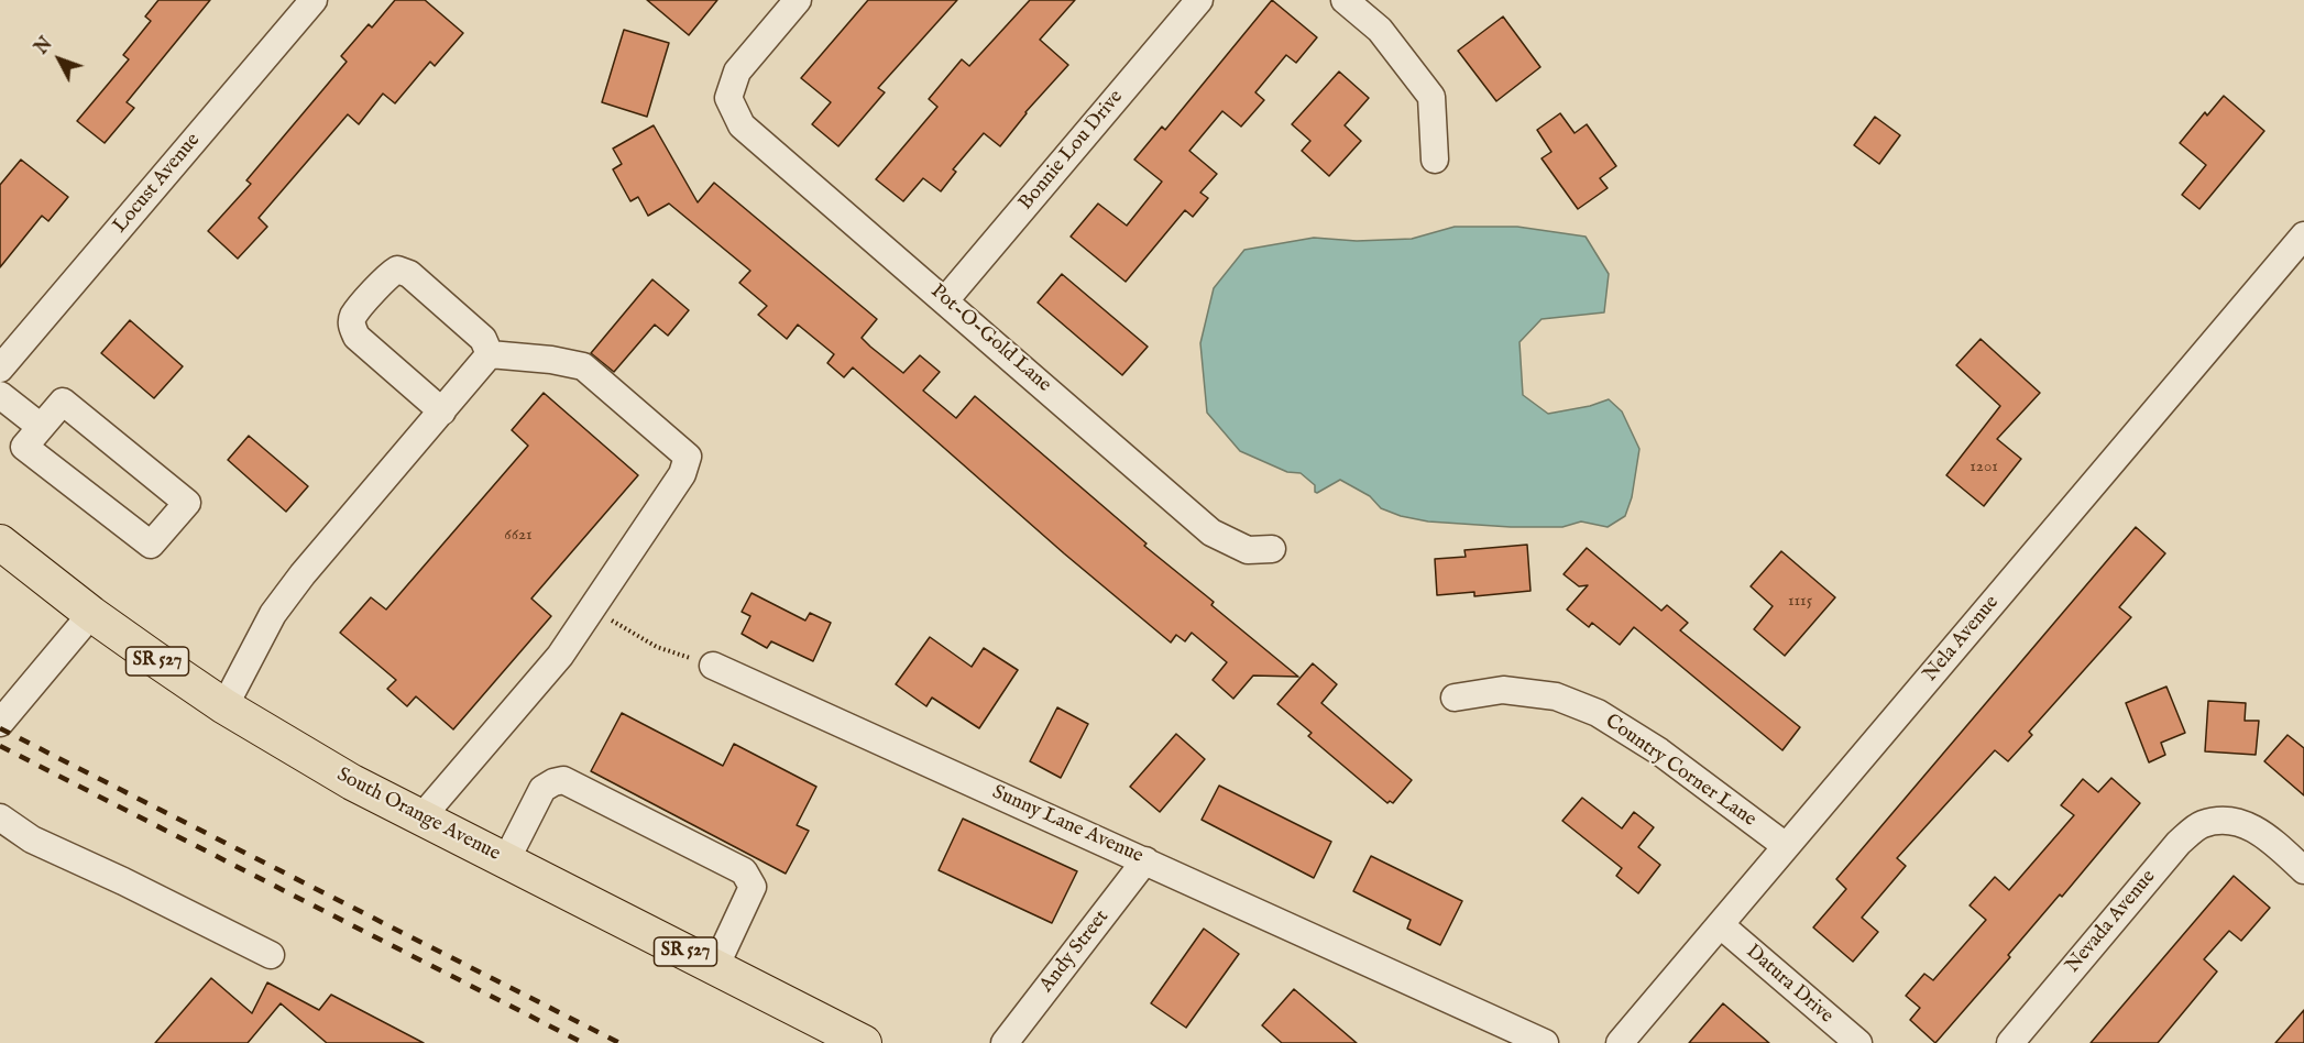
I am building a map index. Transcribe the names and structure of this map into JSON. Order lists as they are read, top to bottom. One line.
{"streets":{"main road":["SR 527","South Orange Avenue"],"street":["Bonnie Lou Drive","Locust Avenue","Pot-O-Gold Lane","Nela Avenue","Country Corner Lane","Sunny Lane Avenue","Nevada Avenue","Andy Street","Datura Drive"]},"crossings":[["Bonnie Lou Drive","Pot-O-Gold Lane"],["Nela Avenue","Country Corner Lane"],["Nela Avenue","Datura Drive"],["Sunny Lane Avenue","Andy Street"]],"house_numbers":["1201","6621","1115"],"north":"top left"}
